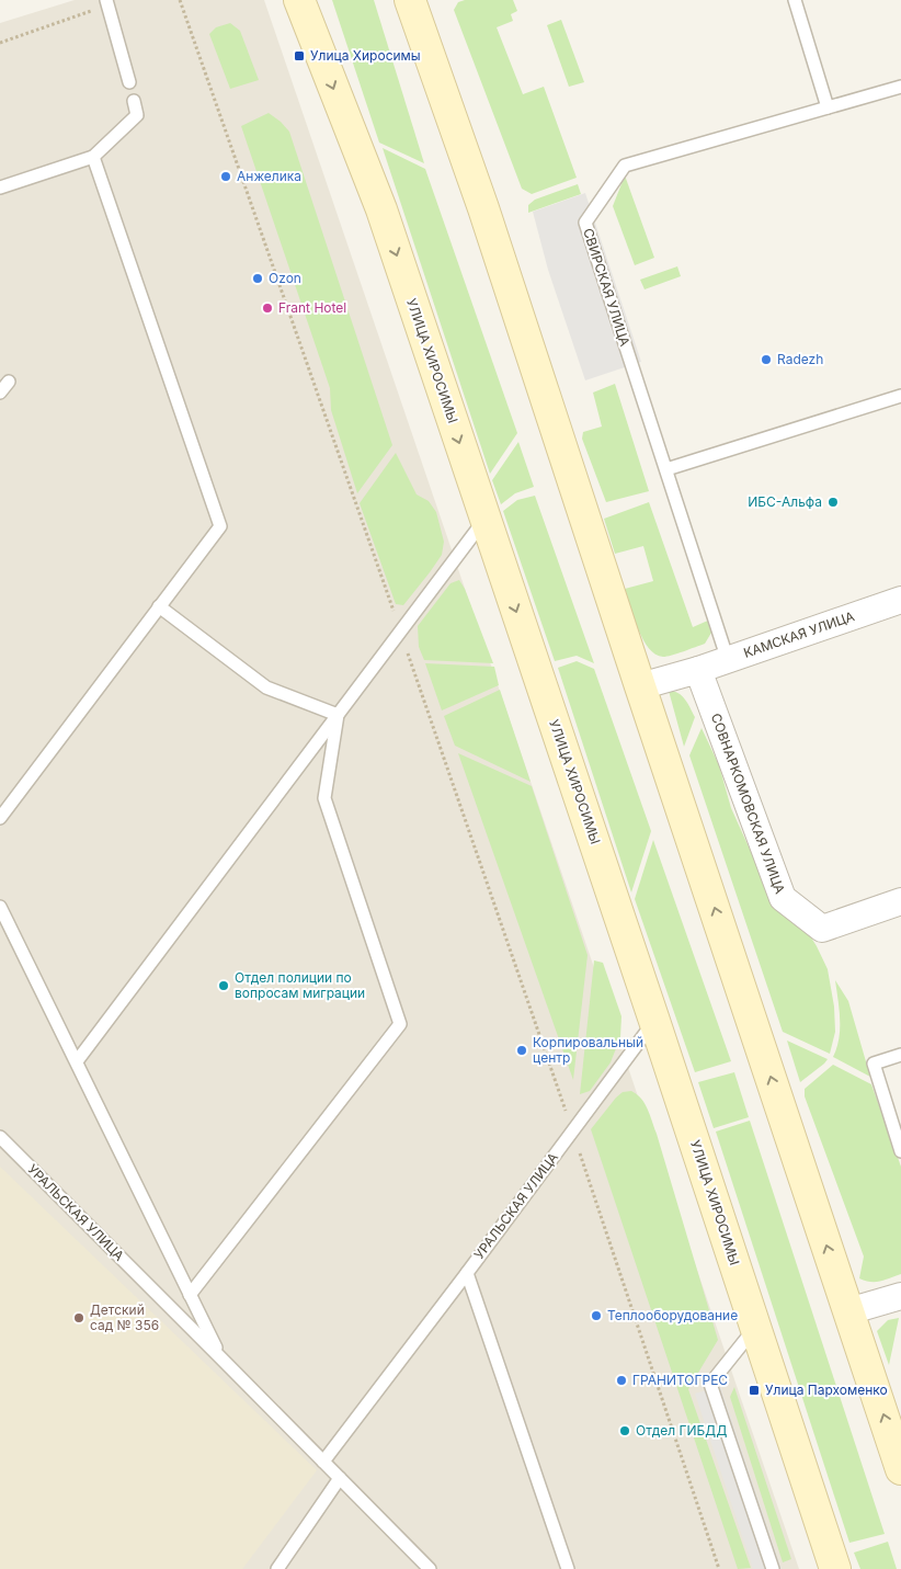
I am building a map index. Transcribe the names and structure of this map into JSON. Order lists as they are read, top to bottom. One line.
{"streets":{"main road":["УЛИЦА ХИРОСИМЫ"],"street":["КАМСКАЯ УЛИЦА","СОВНАРКОМОВСКАЯ УЛИЦА"],"lane":["СВИРСКАЯ УЛИЦА","УРАЛЬСКАЯ УЛИЦА"]},"crossings":[["СВИРСКАЯ УЛИЦА","КАМСКАЯ УЛИЦА"],["УЛИЦА ХИРОСИМЫ","УРАЛЬСКАЯ УЛИЦА"],["КАМСКАЯ УЛИЦА","СОВНАРКОМОВСКАЯ УЛИЦА"]],"places":{"transit":["Улица Хиросимы","Улица Пархоменко"],"other":["Анжелика","Ozon","Frant Hotel","Radezh","ИБС-Альфа","Отдел полиции по вопросам миграции","Корпировальный центр","Теплооборудование","Детский сад № 356","ГРАНИТОГРЕС","Отдел ГИБДД"]}}
